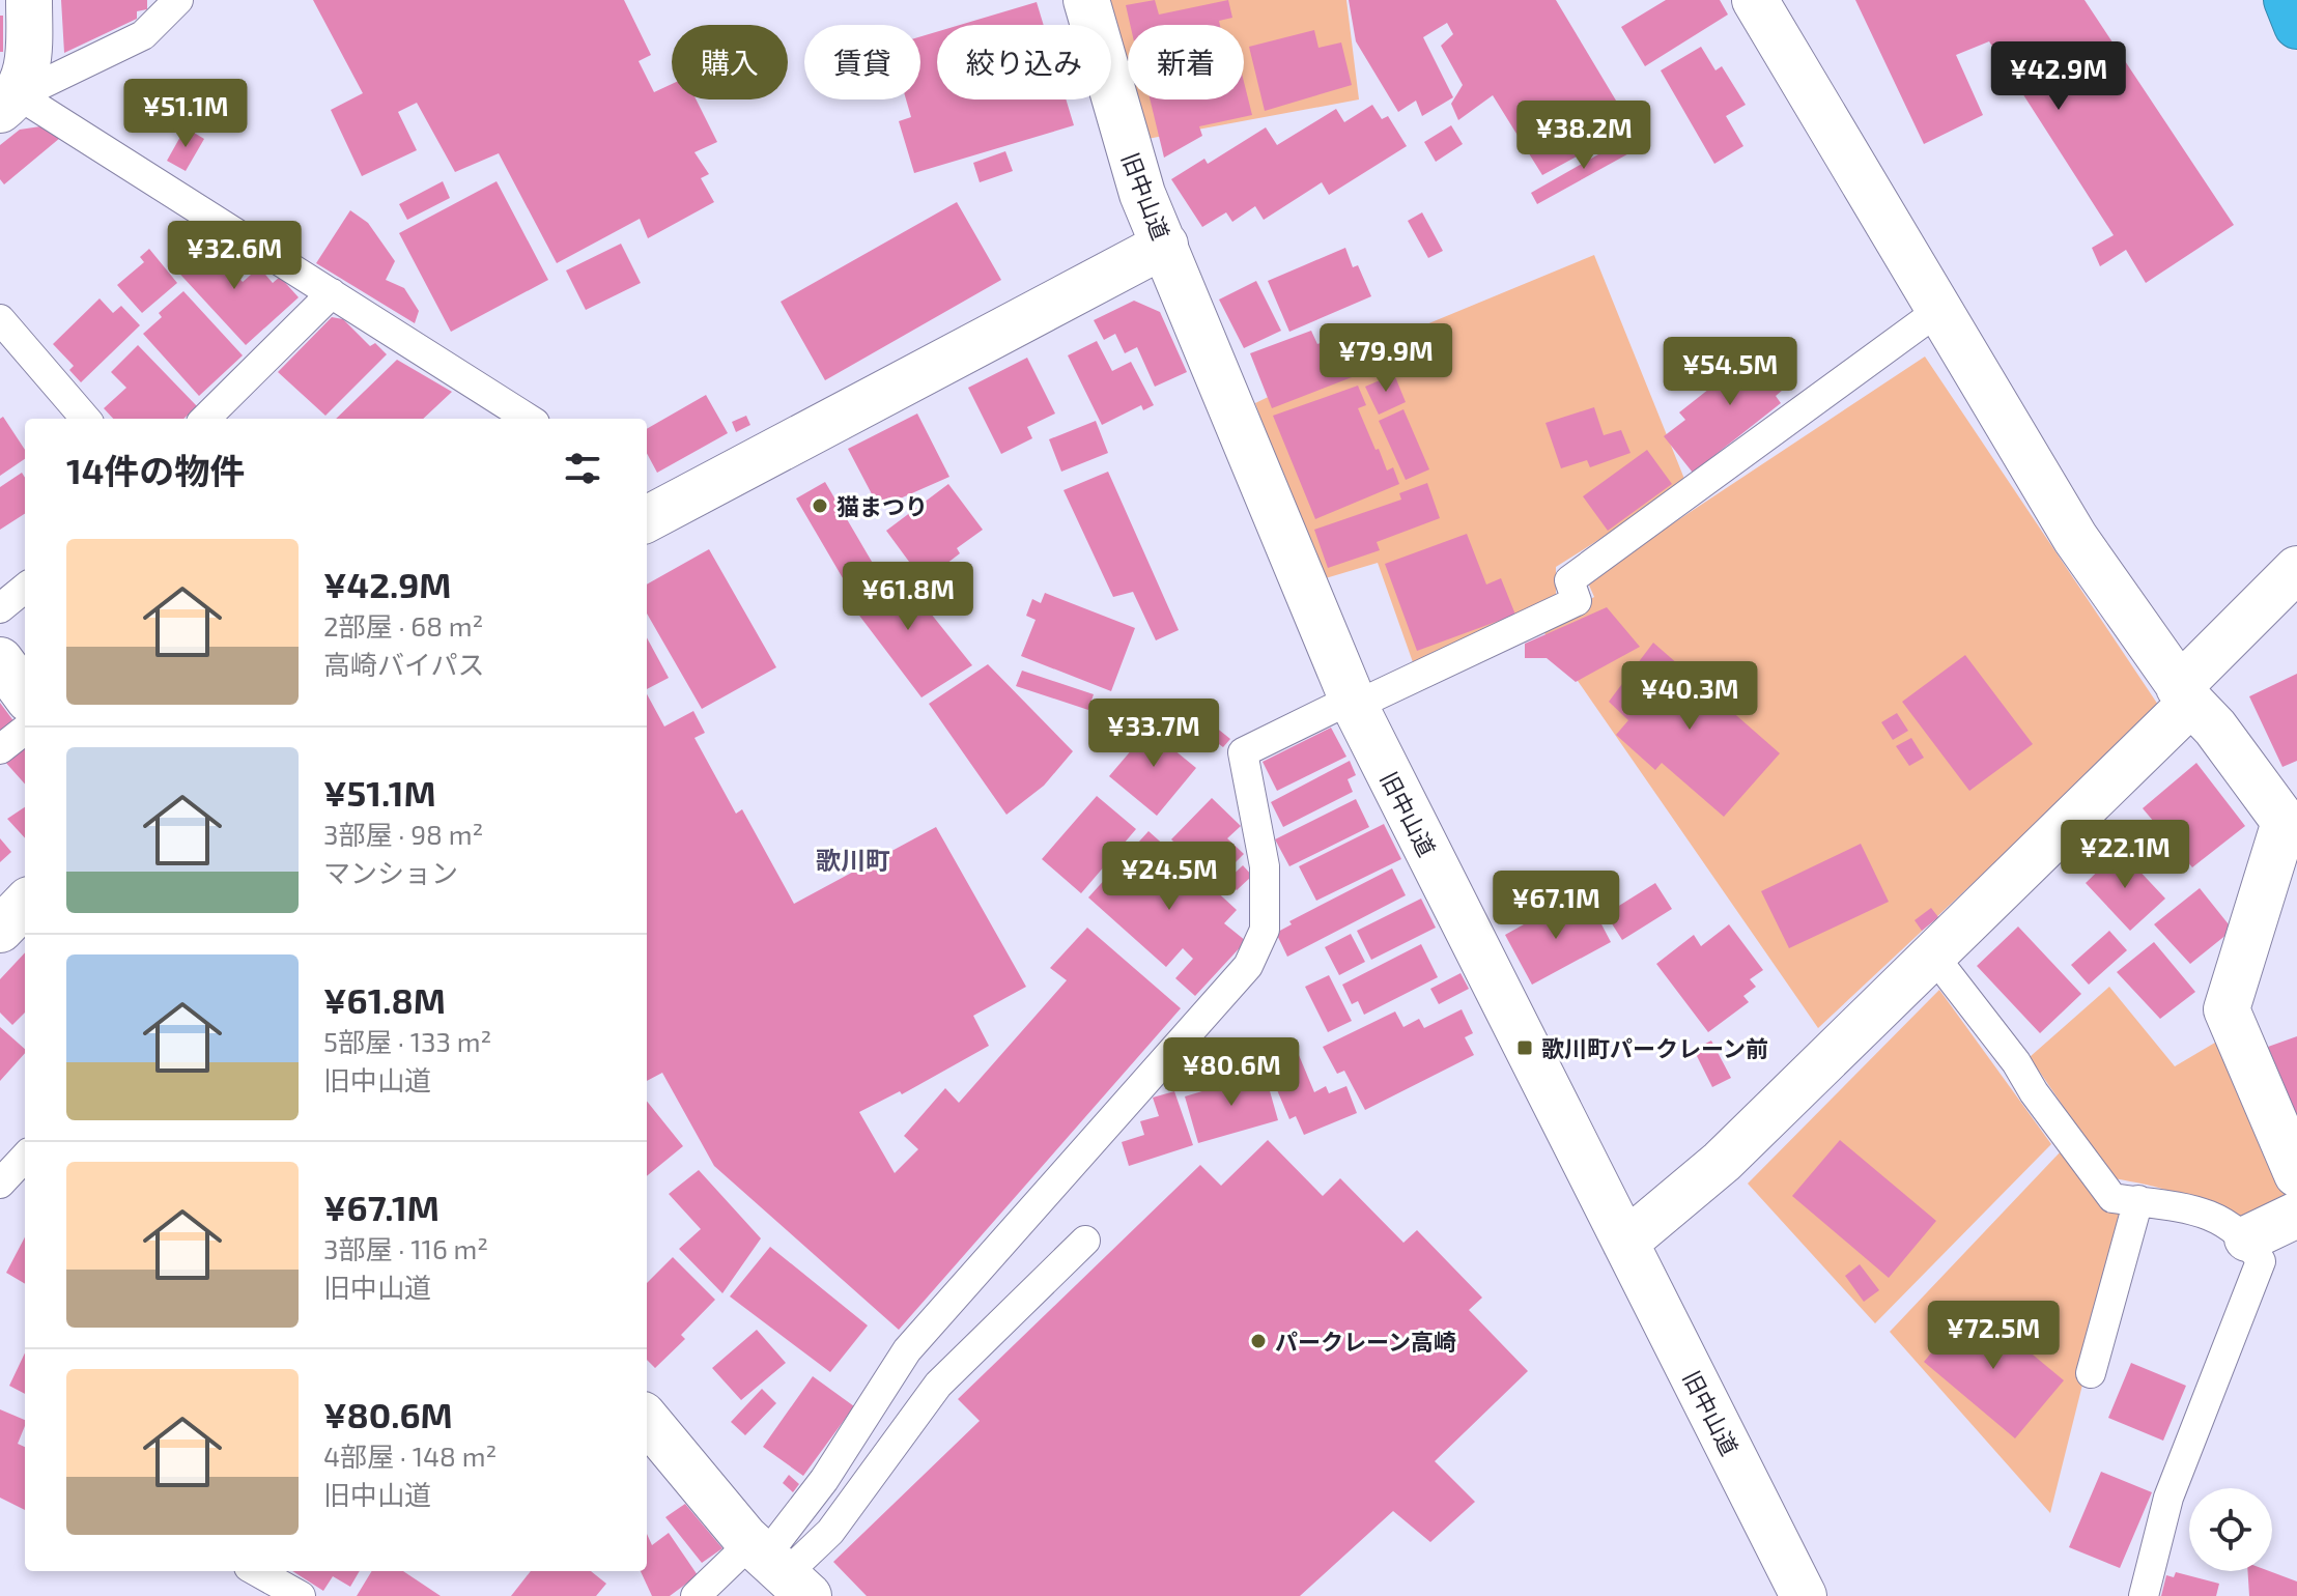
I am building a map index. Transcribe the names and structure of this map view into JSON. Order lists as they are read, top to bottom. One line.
{"streets":{"street":["旧中山道"]},"districts":["歌川町"],"places":{"other":["猫まつり","パークレーン高崎"],"transit":["歌川町パークレーン前"]},"page":{"chip":["購入","賃貸","絞り込み","新着"],"price":["¥42.9M","¥51.1M","¥38.2M","¥32.6M","¥79.9M","¥54.5M","¥61.8M","¥40.3M","¥33.7M","¥22.1M","¥24.5M","¥67.1M","¥80.6M","¥72.5M"],"heading":"14件の物件","list":[{"name":"¥42.9M","note":"2部屋 · 68 m² · 高崎バイパス"},{"name":"¥51.1M","note":"3部屋 · 98 m² · マンション"},{"name":"¥61.8M","note":"5部屋 · 133 m² · 旧中山道"},{"name":"¥67.1M","note":"3部屋 · 116 m² · 旧中山道"},{"name":"¥80.6M","note":"4部屋 · 148 m² · 旧中山道"}]}}
